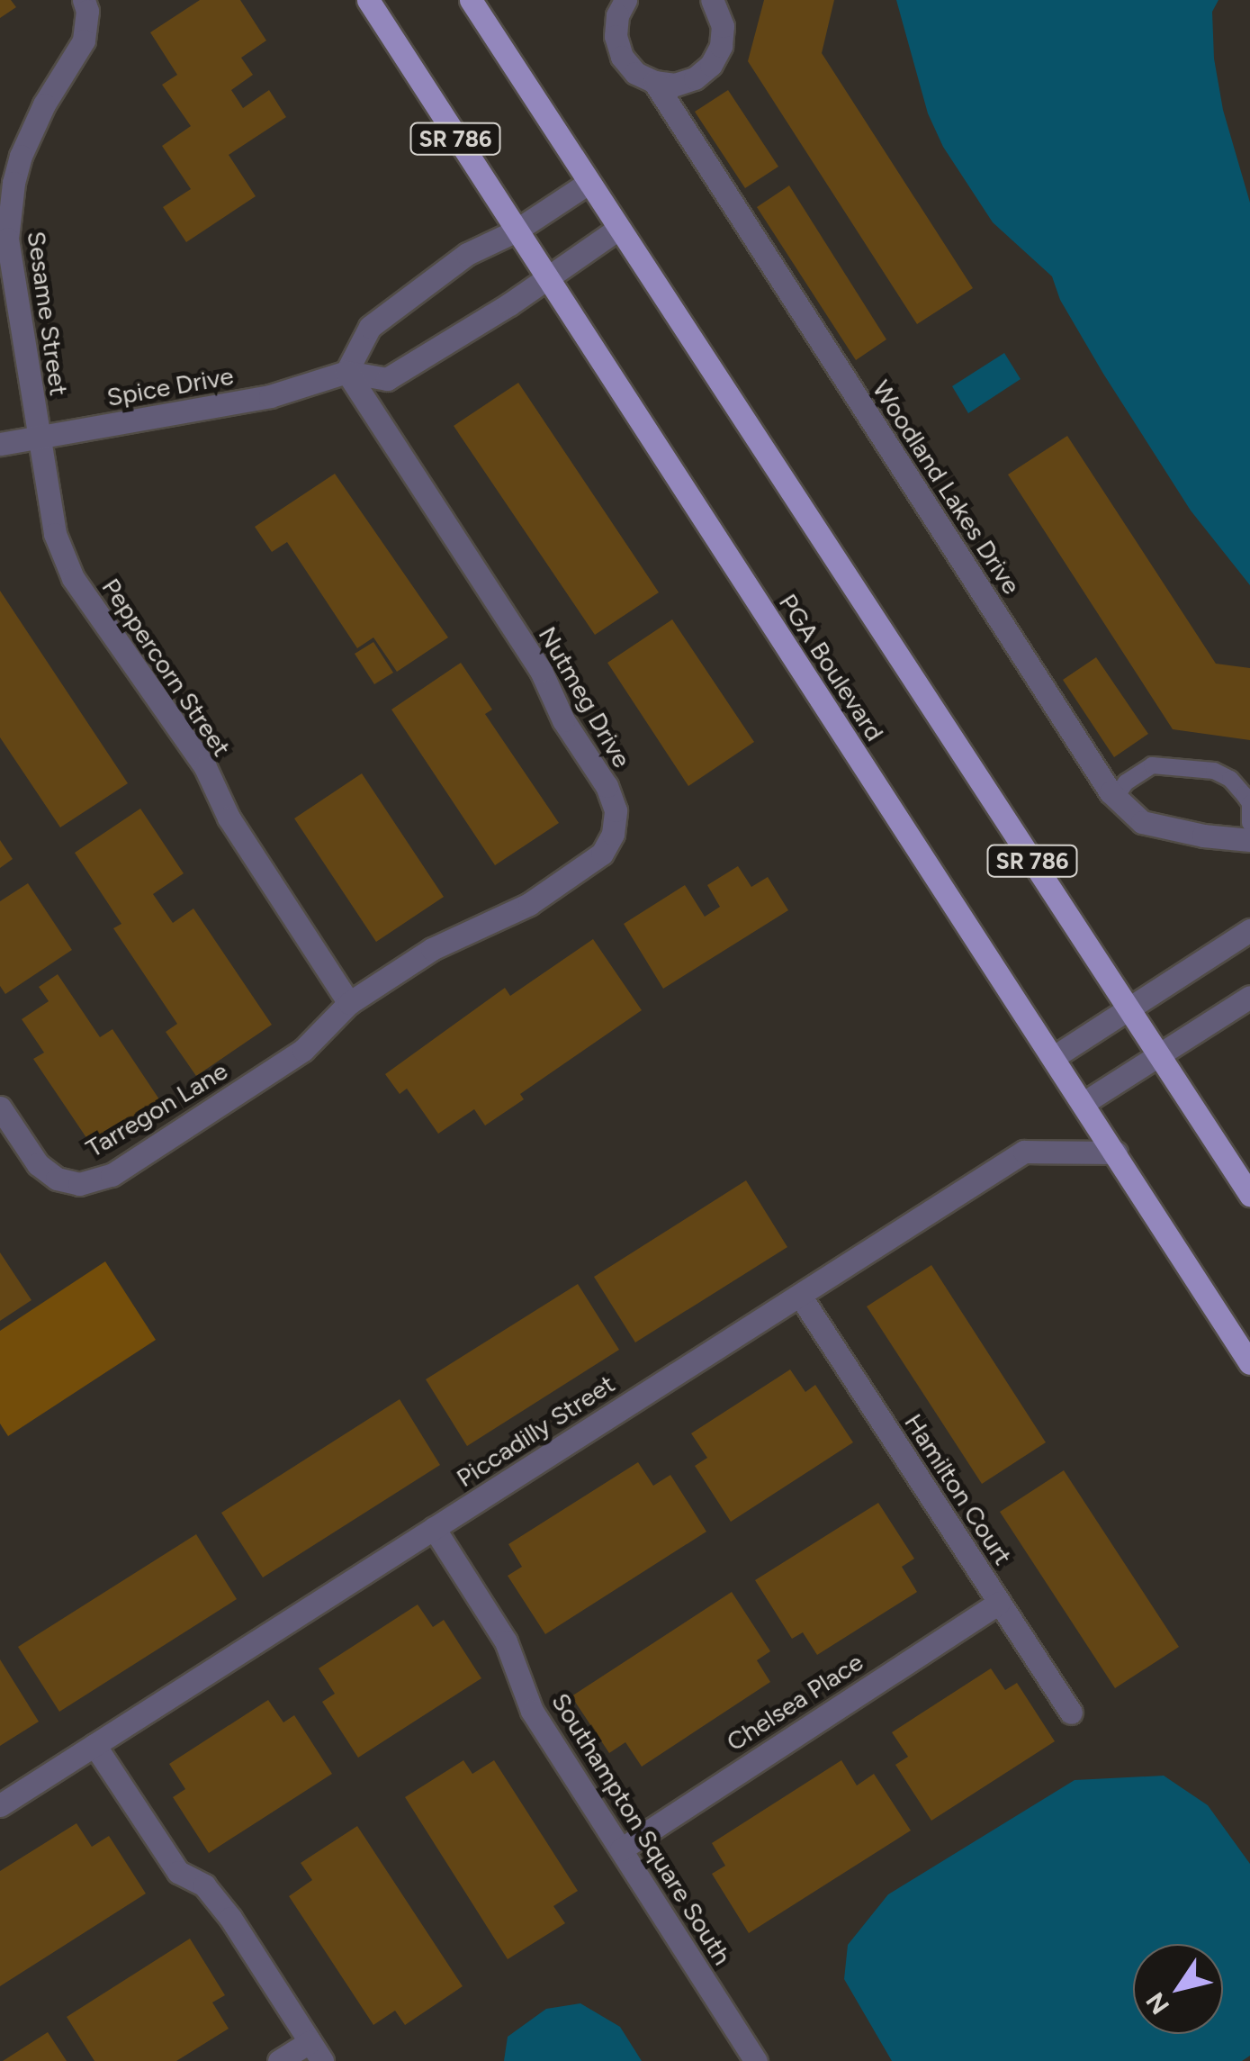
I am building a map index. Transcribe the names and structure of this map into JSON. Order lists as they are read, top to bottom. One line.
{"streets":{"main road":["SR 786","PGA Boulevard"],"street":["Sesame Street","Spice Drive","Woodland Lakes Drive","Peppercorn Street","Nutmeg Drive","Tarregon Lane","Piccadilly Street","Hamilton Court","Chelsea Place","Southampton Square South"]},"crossings":[["SR 786","Spice Drive"],["Sesame Street","Spice Drive"],["Sesame Street","Peppercorn Street"],["Spice Drive","Peppercorn Street"],["Spice Drive","PGA Boulevard"],["Spice Drive","Nutmeg Drive"],["Peppercorn Street","Nutmeg Drive"],["Peppercorn Street","Tarregon Lane"],["PGA Boulevard","Piccadilly Street"],["Nutmeg Drive","Tarregon Lane"],["Piccadilly Street","Hamilton Court"],["Piccadilly Street","Southampton Square South"],["Hamilton Court","Chelsea Place"],["Chelsea Place","Southampton Square South"]],"north":"bottom left"}
